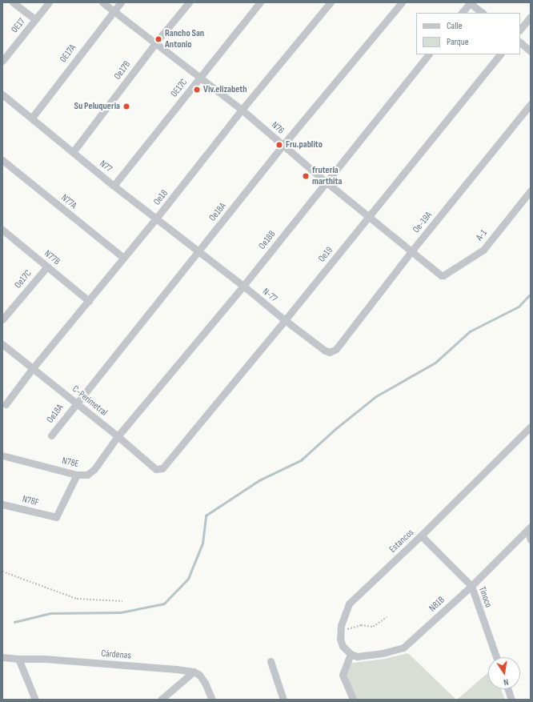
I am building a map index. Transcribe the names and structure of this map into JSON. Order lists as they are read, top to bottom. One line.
{"streets":{"street":["0E17","0E17A","Oe17B","0E17C","N76","N77","Oe18","N77A","Oe18A","Oe-19A","A-1","Oe18B","Oe19","N77B","Oe17C","N-77","C-Perimetral","N78E","N78F","Estancos","Tinoco","N81B","Cárdenas"]},"crossings":[["0E17A","N76"],["0E17A","N77"],["Oe17B","N76"],["Oe17B","N77"],["0E17C","N76"],["0E17C","N77"],["N76","Oe18"],["N76","Oe18A"],["N76","Oe-19A"],["N76","A-1"],["N76","Oe18B"],["N76","Oe19"],["N77","Oe18"],["N77","Oe18A"],["N77","N-77"],["Oe18","N77A"],["Oe18","N77B"],["Oe18","C-Perimetral"],["Oe18A","N-77"],["Oe18A","C-Perimetral"],["Oe-19A","N-77"],["Oe18B","N-77"],["Oe18B","C-Perimetral"],["Oe18B","N78E"],["Oe19","N-77"],["Oe19","C-Perimetral"],["N77B","Oe17C"],["C-Perimetral","N78E"],["N78E","N78F"],["Estancos","Tinoco"],["Estancos","N81B"],["Tinoco","N81B"]],"places":["Rancho San Antonio","Viv.elizabeth","Su Peluqueria","Fru.pablito","frutería marthita"],"legend":["Calle","Parque"],"north":"bottom"}
